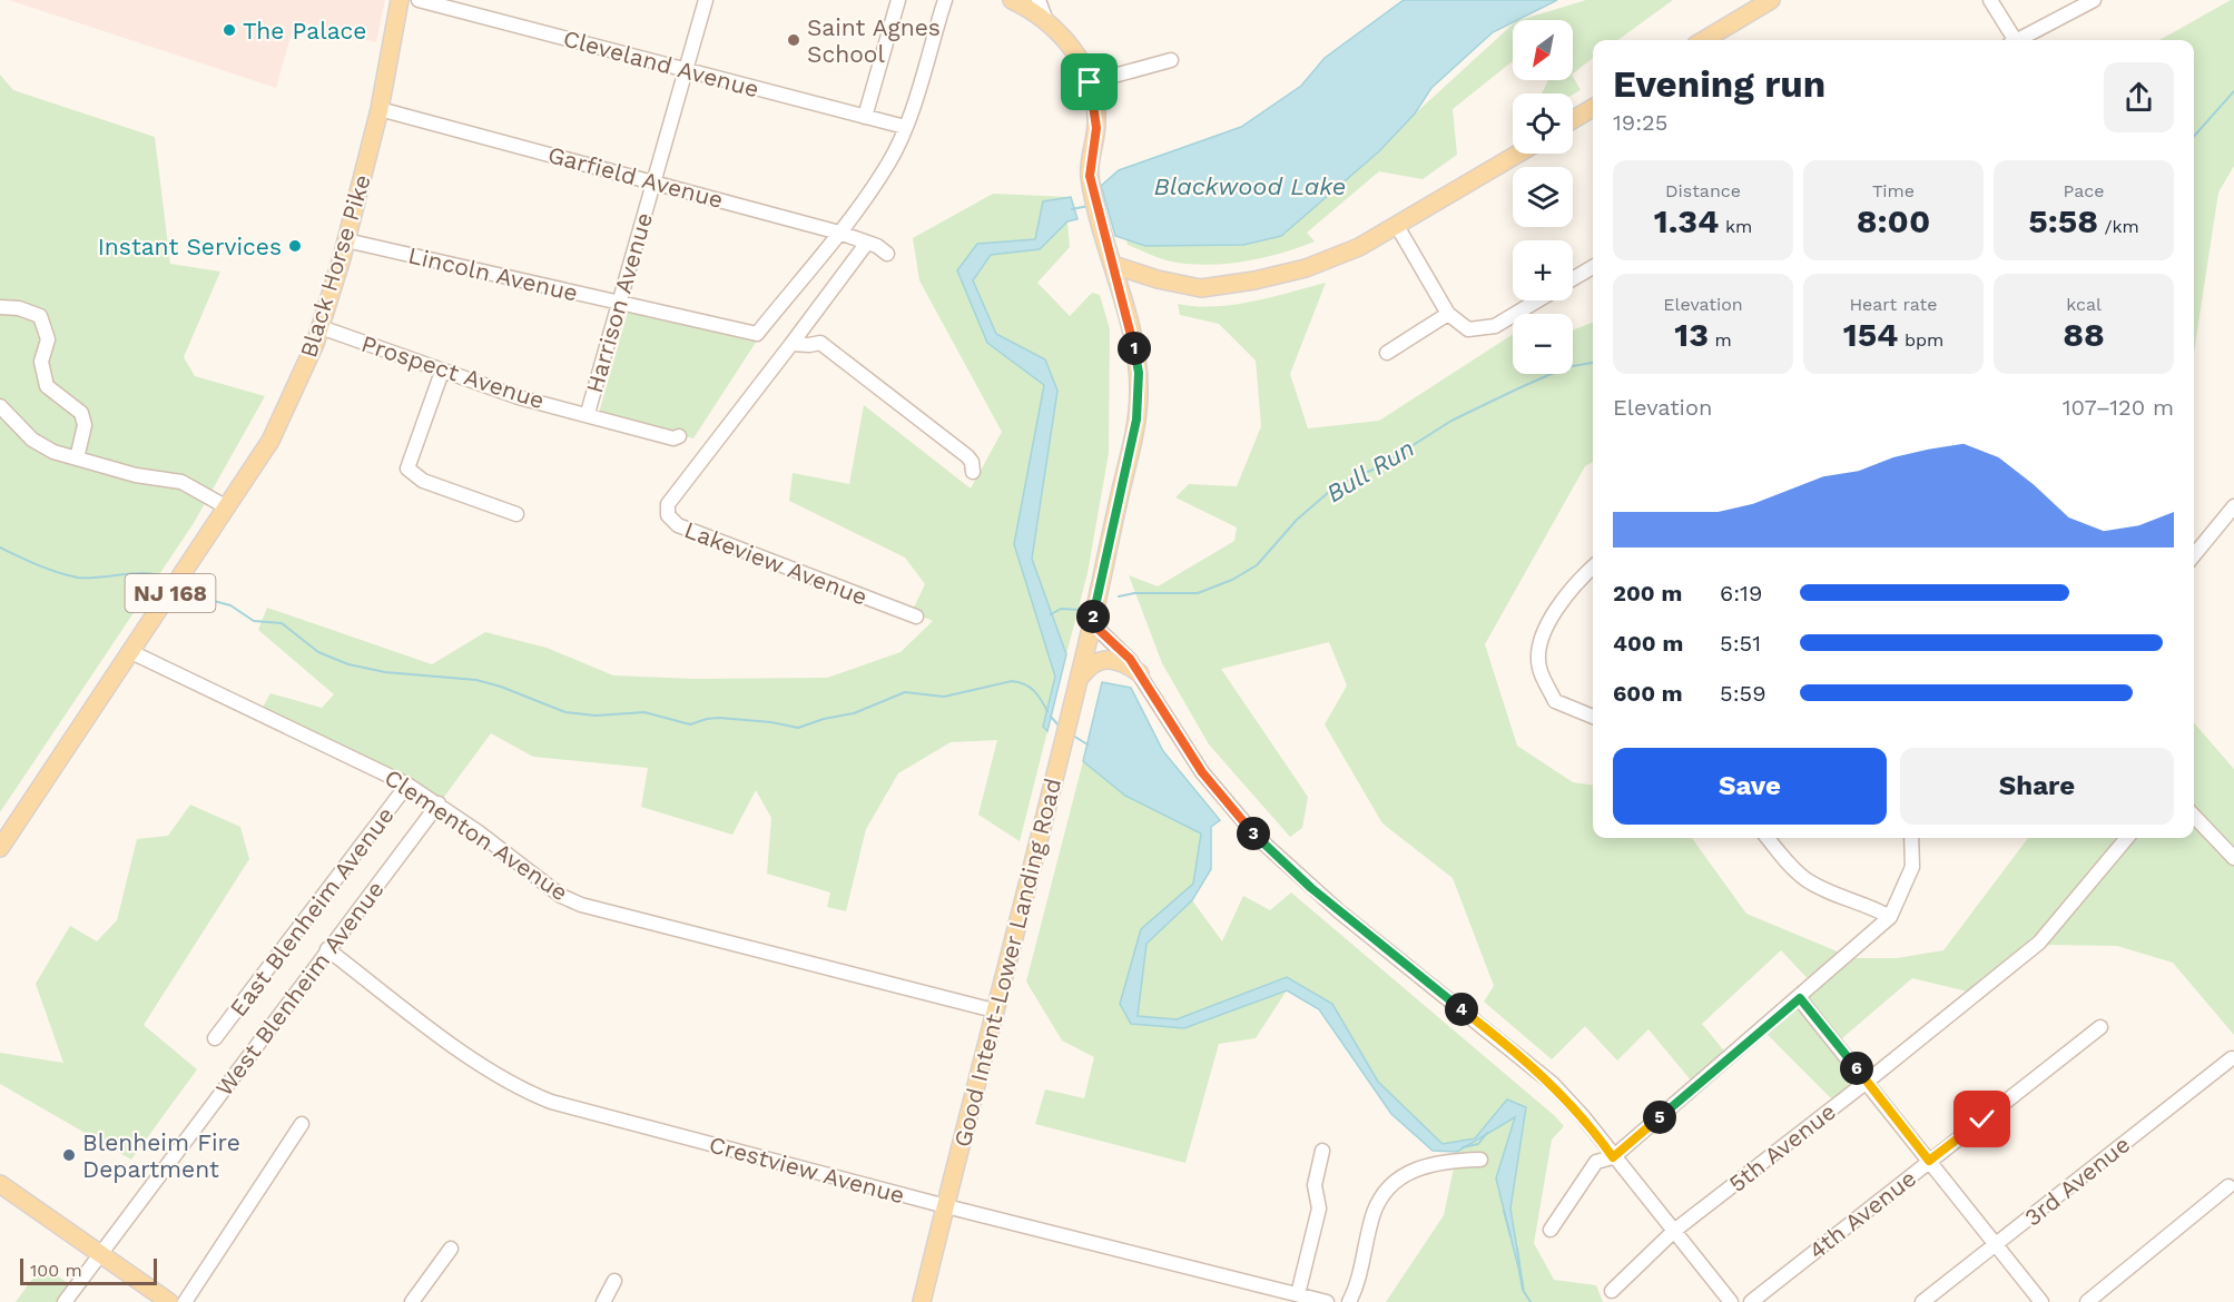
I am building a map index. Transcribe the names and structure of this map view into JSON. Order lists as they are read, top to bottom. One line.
{"streets":{"main road":["Black Horse Pike","NJ 168","Good Intent-Lower Landing Road"],"street":["Cleveland Avenue","Garfield Avenue","Lincoln Avenue","Harrison Avenue","Prospect Avenue","Lakeview Avenue","Clementon Avenue","East Blenheim Avenue","West Blenheim Avenue","5th Avenue","Crestview Avenue","3rd Avenue","4th Avenue"]},"crossings":[["Cleveland Avenue","Harrison Avenue"],["Garfield Avenue","Black Horse Pike"],["Garfield Avenue","Lincoln Avenue"],["Garfield Avenue","Harrison Avenue"],["Black Horse Pike","Lincoln Avenue"],["Black Horse Pike","Prospect Avenue"],["Black Horse Pike","Clementon Avenue"],["Lincoln Avenue","Harrison Avenue"],["Harrison Avenue","Prospect Avenue"],["Clementon Avenue","East Blenheim Avenue"],["Clementon Avenue","Good Intent-Lower Landing Road"],["Clementon Avenue","West Blenheim Avenue"],["Good Intent-Lower Landing Road","Crestview Avenue"],["West Blenheim Avenue","Crestview Avenue"]],"water":["Blackwood Lake","Bull Run"],"places":["The Palace","Saint Agnes School","Instant Services","Blenheim Fire Department"],"scale_bar":"100 m","north":"bottom left","page":{"map_buttons":["+","−"],"heading":["Evening run","19:25"],"stats":[["Distance","1.34 km"],["Time","8:00"],["Pace","5:58 /km"],["Elevation","13 m"],["Heart rate","154 bpm"],["kcal","88"]],"pins":["1","2","3","4","6","5"],"chart":["Elevation","107–120 m"],"list":[{"name":"200 m","note":"6:19"},{"name":"400 m","note":"5:51"},{"name":"600 m","note":"5:59"}],"buttons":["Save","Share"],"scale":"100 m"}}
